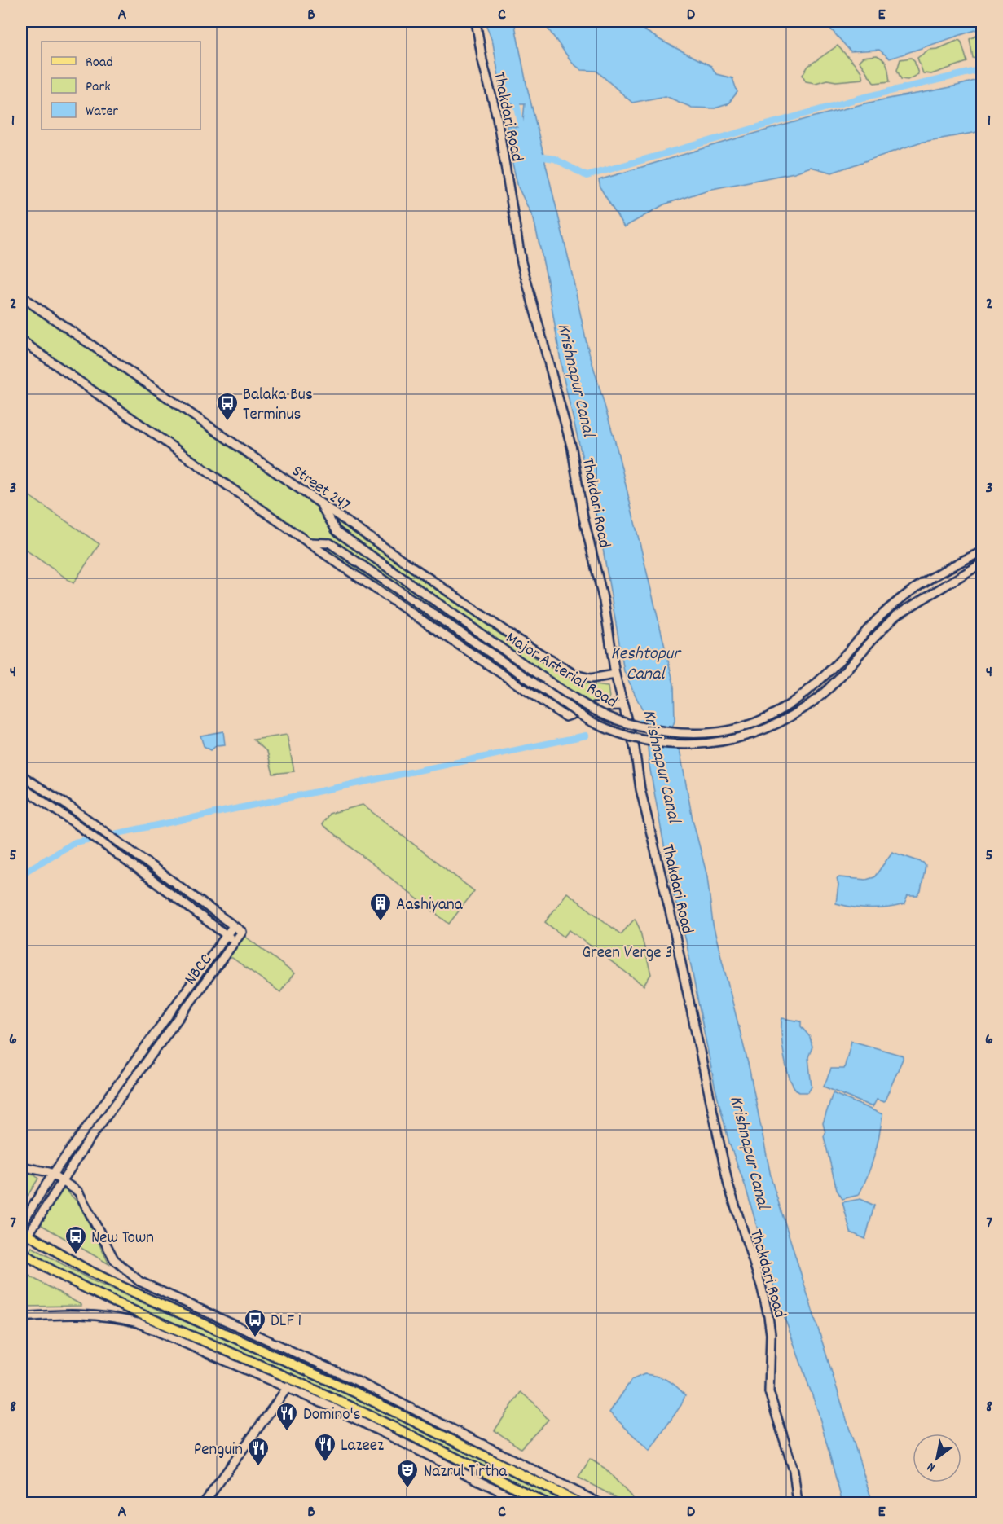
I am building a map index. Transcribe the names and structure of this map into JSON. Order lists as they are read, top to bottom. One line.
{"streets":{"street":["Thakdari Road","Street 247","Major Arterial Road","NBCC"]},"crossings":[["Thakdari Road","Street 247"],["Street 247","Major Arterial Road"]],"water":["Krishnapur Canal","Keshtopur Canal"],"parks":["Green Verge 3"],"places":{"bus stop":["Balaka Bus Terminus","New Town","DLF 1"],"building":["Aashiyana"],"restaurant":["Domino's","Lazeez","Penguin"],"theatre":["Nazrul Tirtha"]},"legend":["Road","Park","Water"],"north":"bottom left","grid":{"columns":["A","B","C","D","E"],"rows":["1","2","3","4","5","6","7","8"]}}
